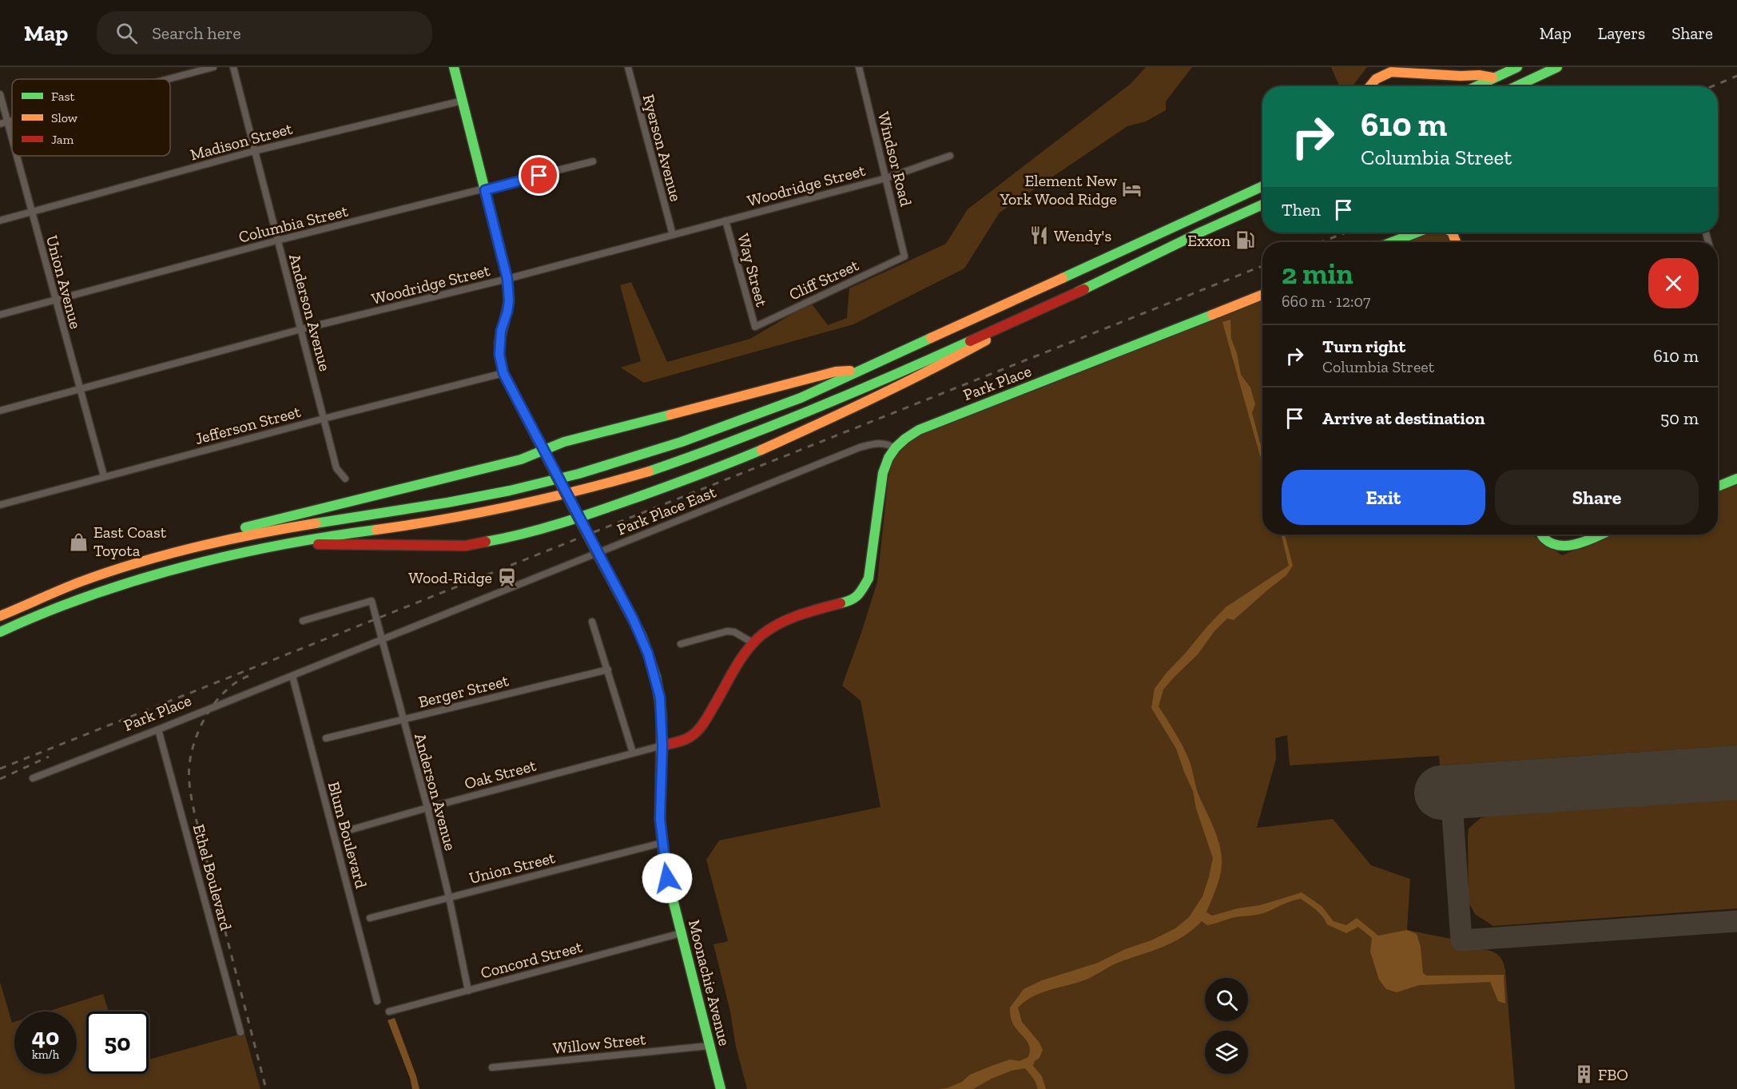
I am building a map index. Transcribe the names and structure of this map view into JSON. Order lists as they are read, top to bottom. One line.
{"streets":{"main road":["Park Place","Moonachie Avenue"],"street":["Madison Street","Ryerson Avenue","Windsor Road","Woodridge Street","Columbia Street","Way Street","Cliff Street","Union Avenue","Anderson Avenue","Jefferson Street","Park Place East","Berger Street","Oak Street","Blum Boulevard","Union Street","Ethel Boulevard","Concord Street","Willow Street"]},"crossings":[["Madison Street","Union Avenue"],["Madison Street","Anderson Avenue"],["Madison Street","Moonachie Avenue"],["Ryerson Avenue","Woodridge Street"],["Windsor Road","Woodridge Street"],["Windsor Road","Cliff Street"],["Woodridge Street","Way Street"],["Woodridge Street","Union Avenue"],["Woodridge Street","Anderson Avenue"],["Woodridge Street","Moonachie Avenue"],["Columbia Street","Union Avenue"],["Columbia Street","Anderson Avenue"],["Columbia Street","Moonachie Avenue"],["Way Street","Cliff Street"],["Union Avenue","Jefferson Street"],["Anderson Avenue","Jefferson Street"],["Anderson Avenue","Park Place East"],["Anderson Avenue","Berger Street"],["Anderson Avenue","Oak Street"],["Anderson Avenue","Union Street"],["Anderson Avenue","Concord Street"],["Park Place","Park Place East"],["Park Place","Blum Boulevard"],["Park Place","Ethel Boulevard"],["Jefferson Street","Moonachie Avenue"],["Park Place East","Blum Boulevard"],["Oak Street","Moonachie Avenue"],["Union Street","Moonachie Avenue"],["Concord Street","Moonachie Avenue"],["Moonachie Avenue","Willow Street"]],"places":{"hotel":["Element New York Wood Ridge"],"restaurant":["Wendy's"],"fuel station":["Exxon"],"shop":["East Coast Toyota"],"station":["Wood-Ridge"],"building":["FBO"]},"legend":["Fast","Slow","Jam"],"page":{"header":"Map","search":"Search here","nav":["Map","Layers","Share"],"turn":["610 m","Columbia Street"],"then":"Then","heading":["2 min","660 m · 12:07"],"list":[{"name":"Turn right","note":"Columbia Street","value":"610 m"},{"name":"Arrive at destination","value":"50 m"}],"buttons":["Exit","Share"],"speed":"40 km/h","limit":"50"}}
